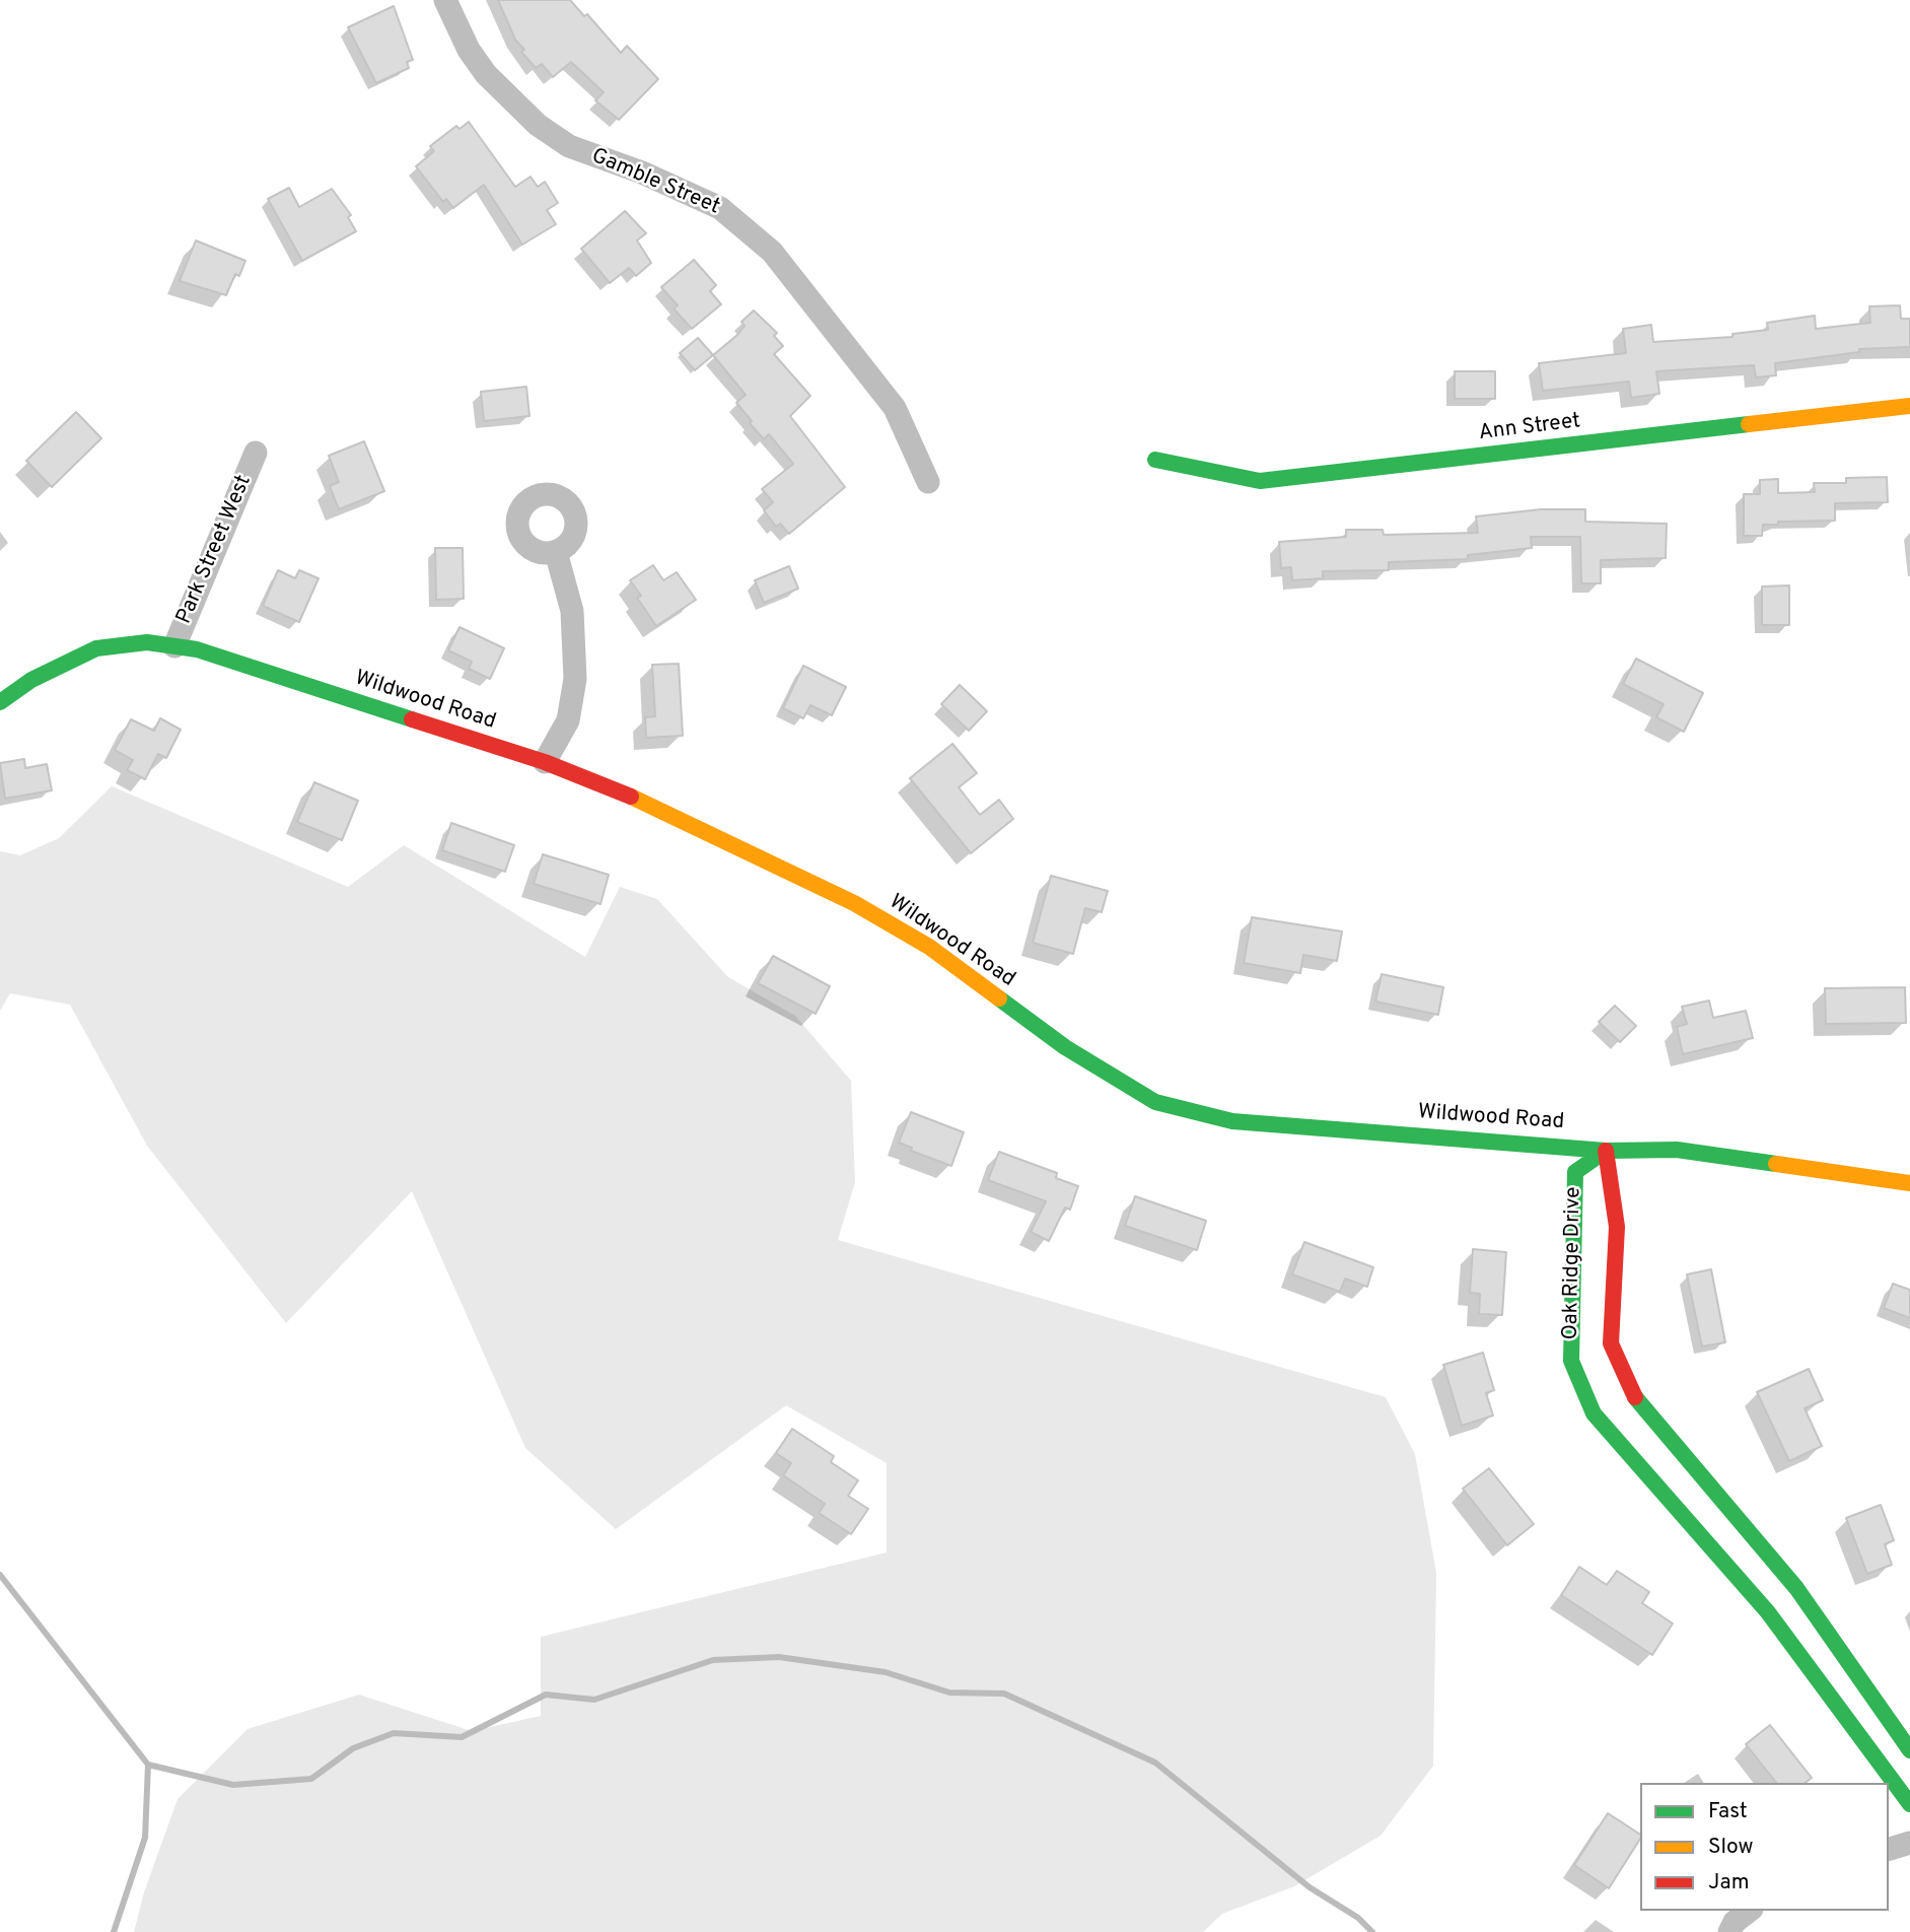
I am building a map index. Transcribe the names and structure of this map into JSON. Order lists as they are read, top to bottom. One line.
{"streets":{"street":["Gamble Street","Ann Street","Park Street West","Wildwood Road","Oak Ridge Drive"]},"crossings":[["Park Street West","Wildwood Road"],["Wildwood Road","Oak Ridge Drive"]],"legend":["Fast","Slow","Jam"]}
